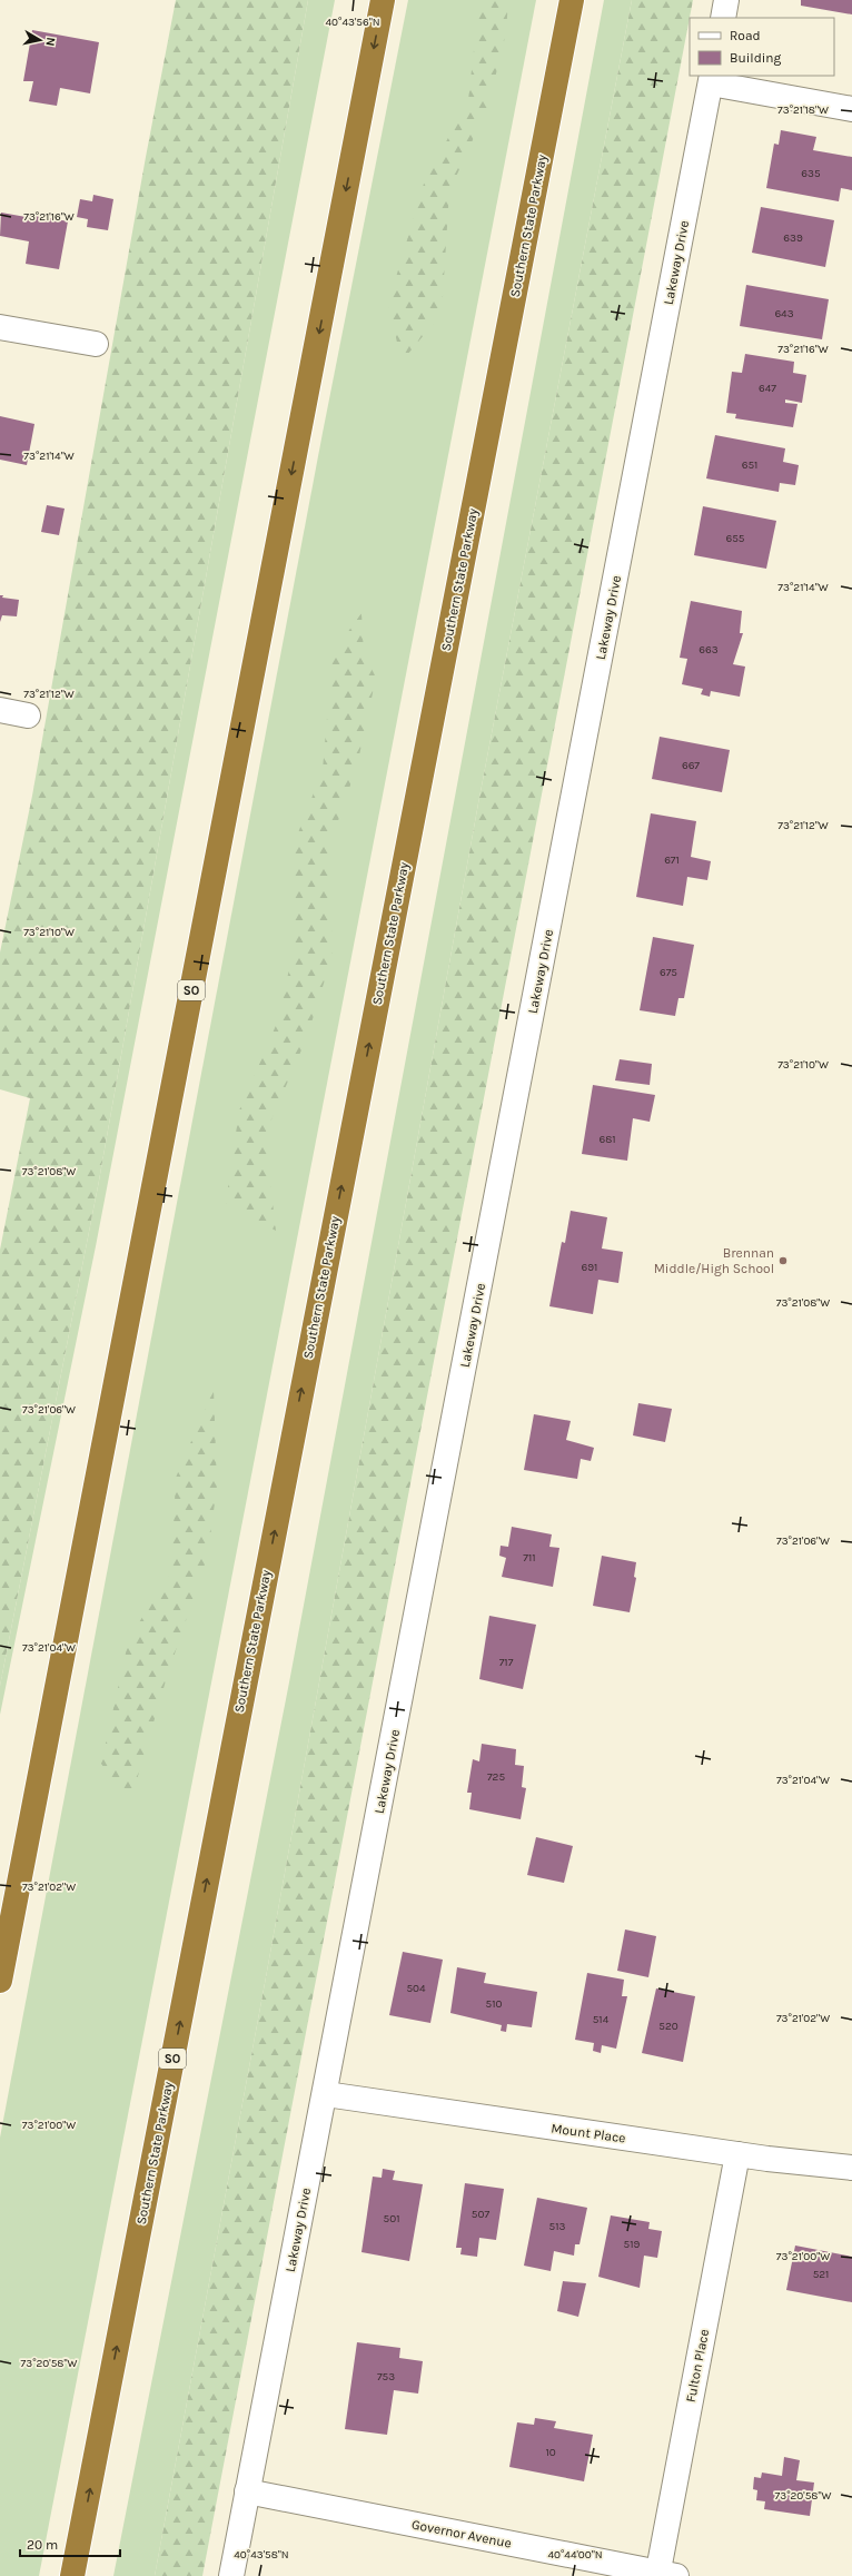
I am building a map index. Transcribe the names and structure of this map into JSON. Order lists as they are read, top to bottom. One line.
{"streets":{"highway":["Southern State Parkway","SO"],"street":["Lakeway Drive","Mount Place","Fulton Place","Governor Avenue"]},"crossings":[["Lakeway Drive","Mount Place"],["Lakeway Drive","Governor Avenue"],["Mount Place","Fulton Place"],["Fulton Place","Governor Avenue"]],"places":["Brennan Middle/High School"],"house_numbers":["635","639","643","647","651","655","663","667","671","675","681","691","711","717","725","504","510","514","520","507","501","513","519","521","753","10"],"legend":["Road","Building"],"scale_bar":"20 m","north":"right","coordinates":["40°43'56\"N","73°21'18\"W","73°21'16\"W","73°21'14\"W","73°21'12\"W","73°21'10\"W","73°21'08\"W","73°21'06\"W","73°21'04\"W","73°21'02\"W","73°21'00\"W","73°20'58\"W","40°43'58\"N","40°44'00\"N"]}
